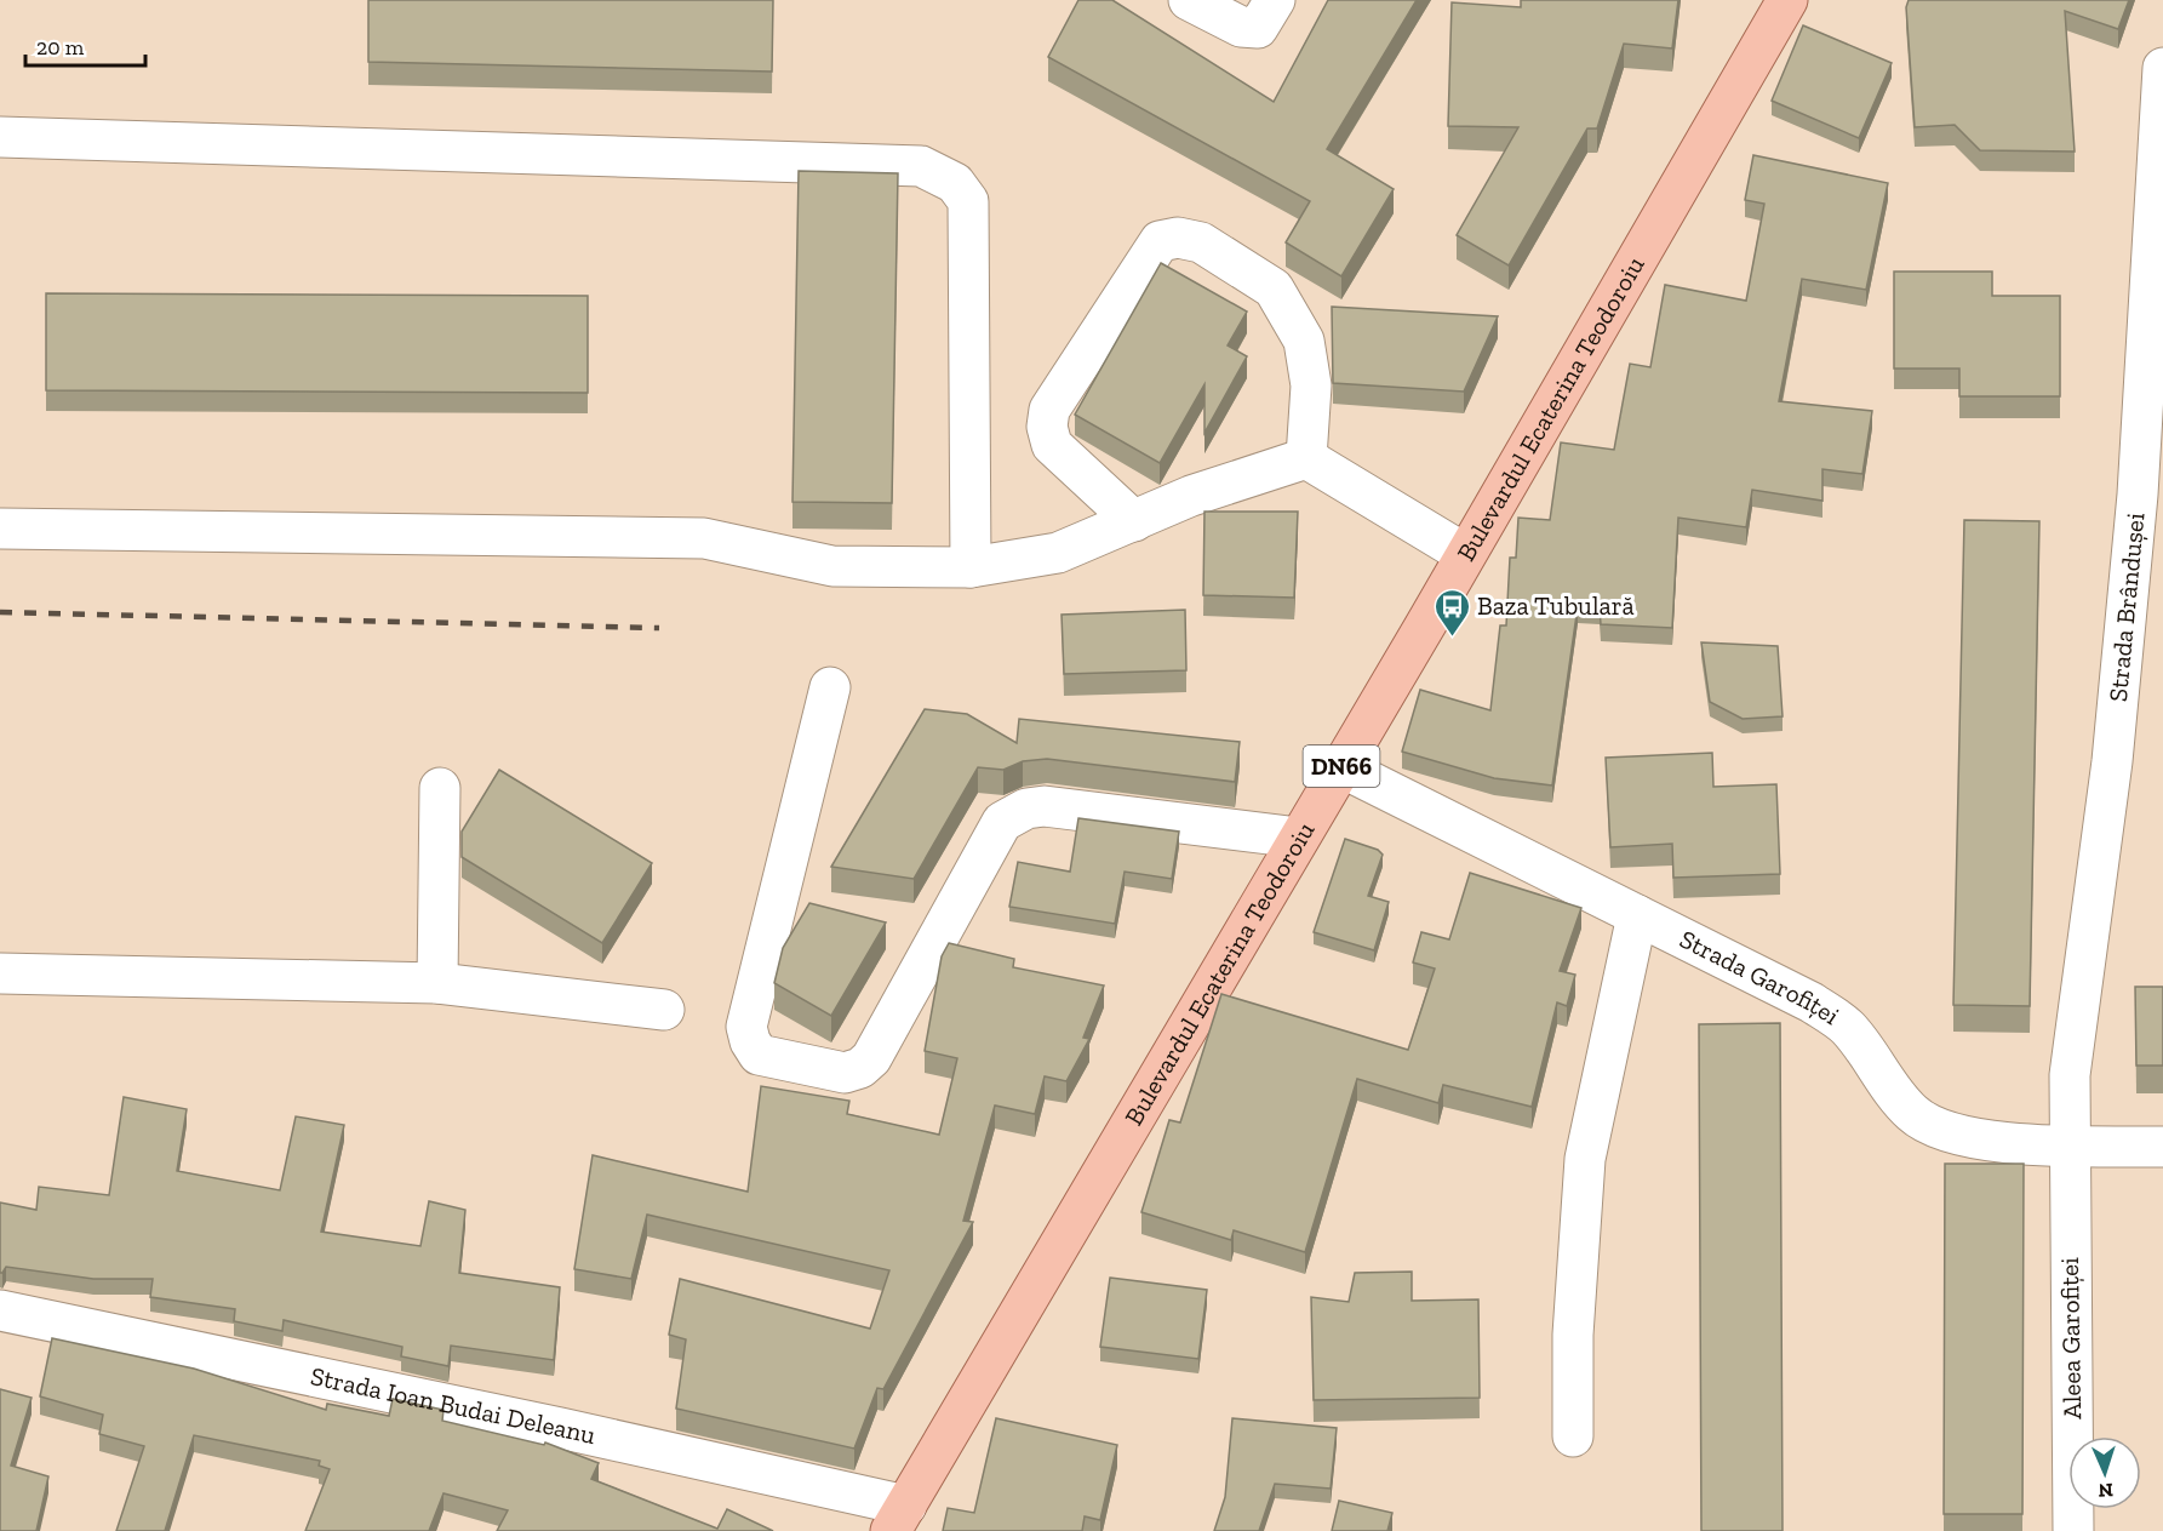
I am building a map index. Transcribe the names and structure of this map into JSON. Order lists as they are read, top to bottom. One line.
{"streets":{"main road":["Bulevardul Ecaterina Teodoroiu","DN66"],"street":["Strada Brândușei","Strada Garofiței","Aleea Garofiței","Strada Ioan Budai Deleanu"]},"crossings":[["Bulevardul Ecaterina Teodoroiu","Strada Garofiței"],["Bulevardul Ecaterina Teodoroiu","Strada Ioan Budai Deleanu"],["Strada Brândușei","Strada Garofiței"],["Strada Brândușei","Aleea Garofiței"],["Strada Garofiței","Aleea Garofiței"]],"places":{"bus stop":["Baza Tubulară"]},"scale_bar":"20 m","north":"bottom"}
